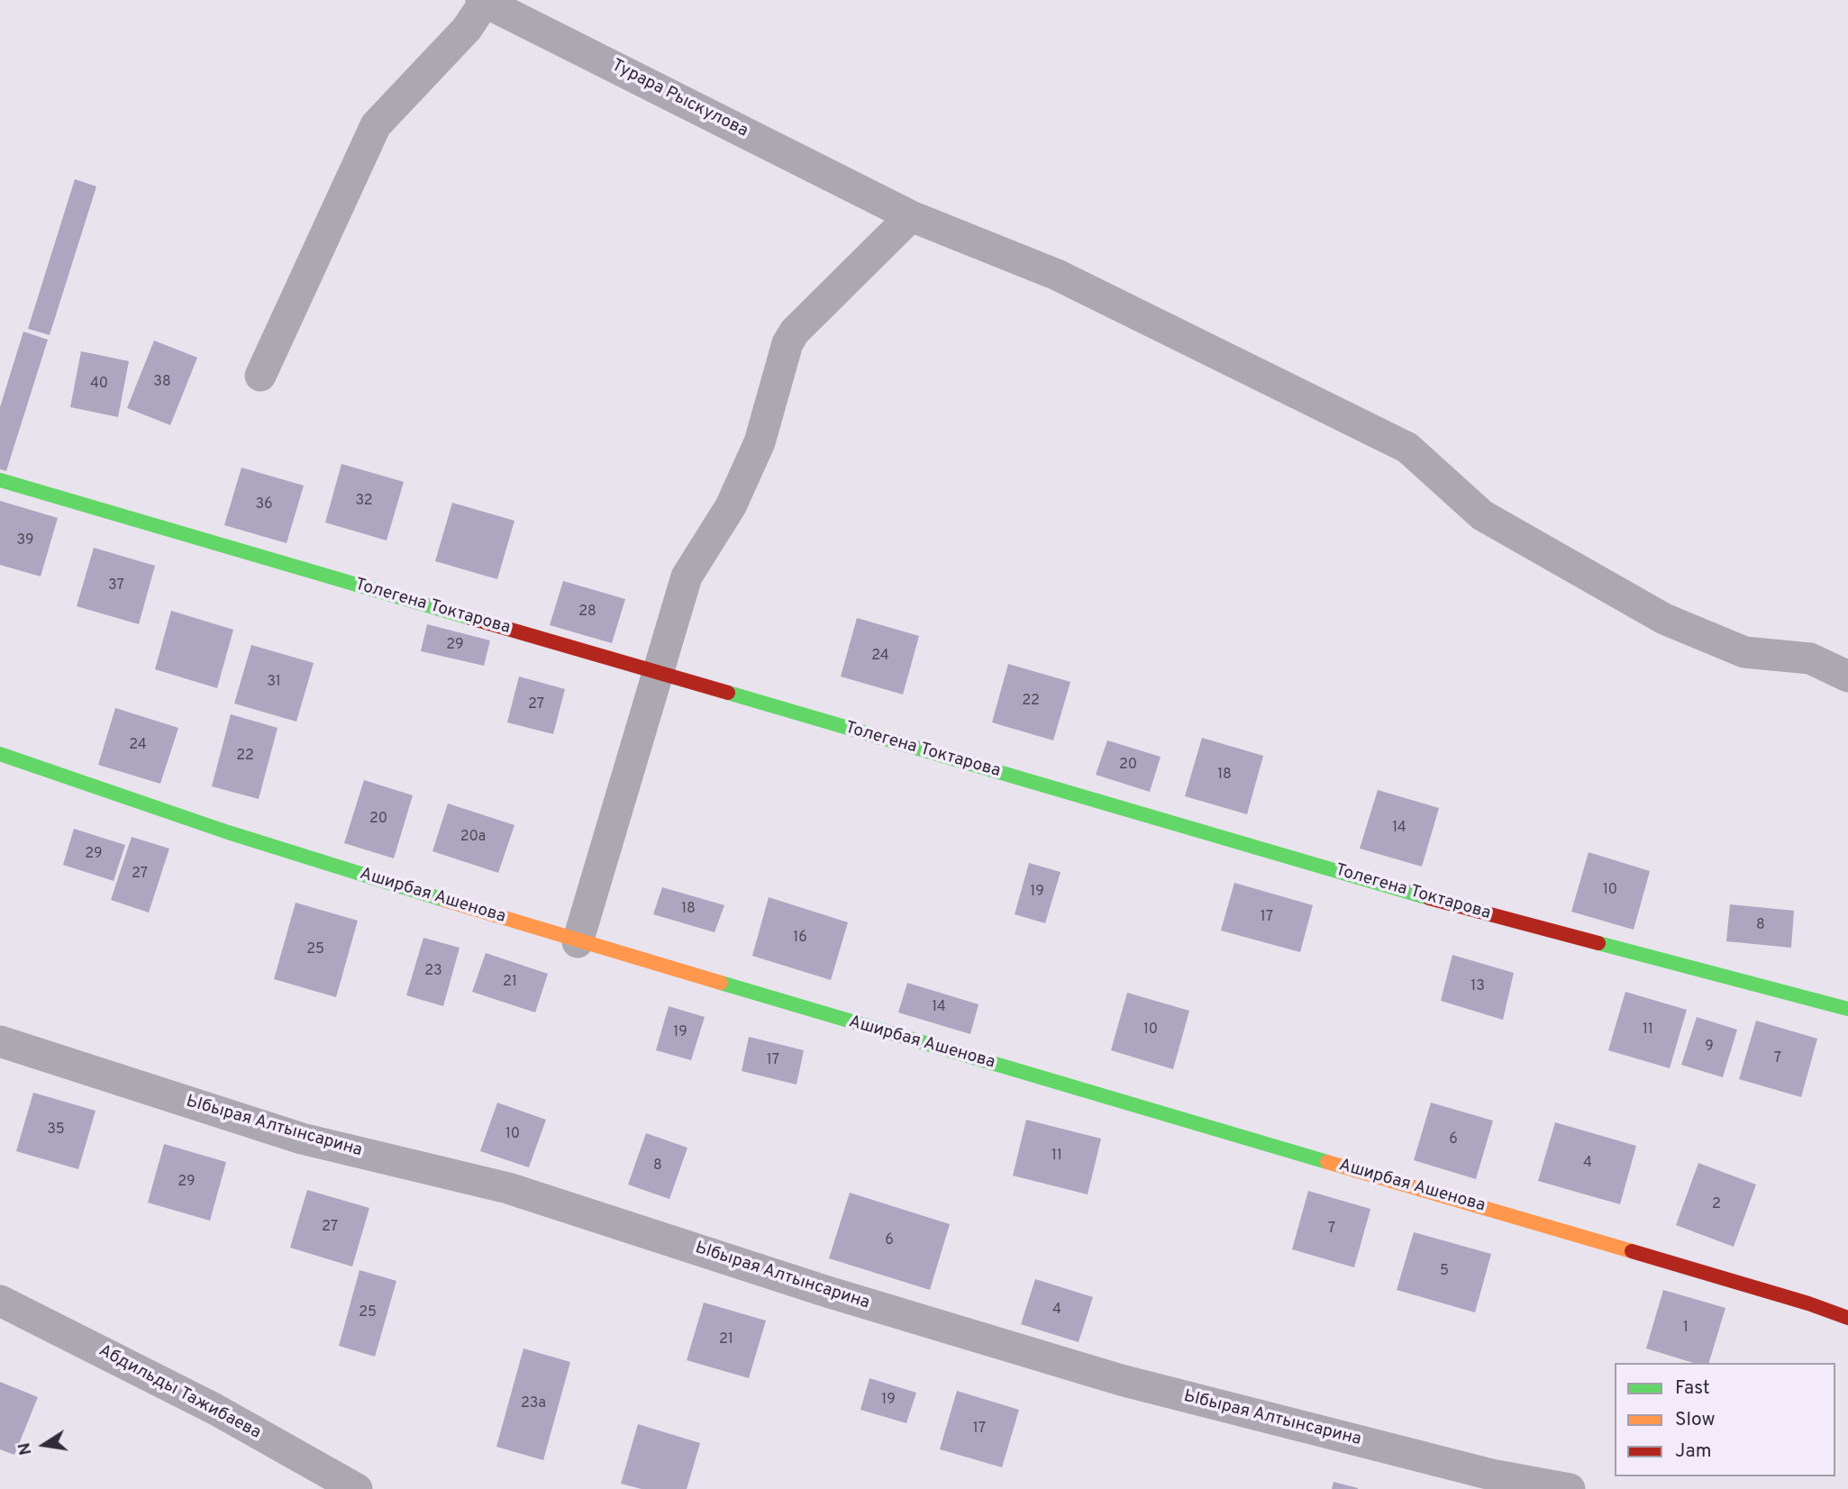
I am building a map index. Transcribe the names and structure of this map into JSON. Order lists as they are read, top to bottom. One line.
{"streets":{"street":["Турара Рыскулова","Толегена Токтарова","Аширбая Ашенова","Ыбырая Алтынсарина","Абдильды Тажибаева"]},"house_numbers":["38","40","32","36","39","37","28","29","24","31","22","27","24","22","20","18","20","14","20а","29","27","10","19","18","17","8","16","25","23","21","13","14","10","11","19","9","7","17","35","10","6","11","4","8","29","2","27","7","6","5","4","25","1","21","19","23а","17"],"legend":["Fast","Slow","Jam"],"north":"left"}
